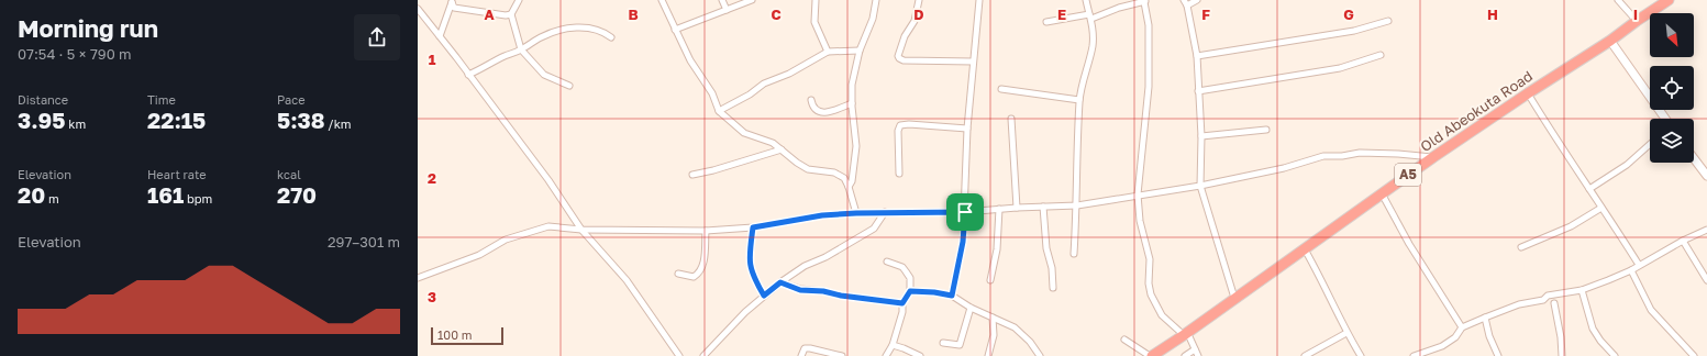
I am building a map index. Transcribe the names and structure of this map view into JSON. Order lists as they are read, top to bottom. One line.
{"streets":{"highway":["Old Abeokuta Road","A5"]},"scale_bar":"100 m","north":"bottom right","page":{"heading":["Morning run","07:54 · 5 × 790 m"],"stats":[["Distance","3.95 km"],["Time","22:15"],["Pace","5:38 /km"],["Elevation","20 m"],["Heart rate","161 bpm"],["kcal","270"]],"chart":["Elevation","297–301 m"],"scale":"100 m"},"grid":{"columns":["A","B","C","D","E","F","G","H","I"],"rows":["1","2","3"]}}
